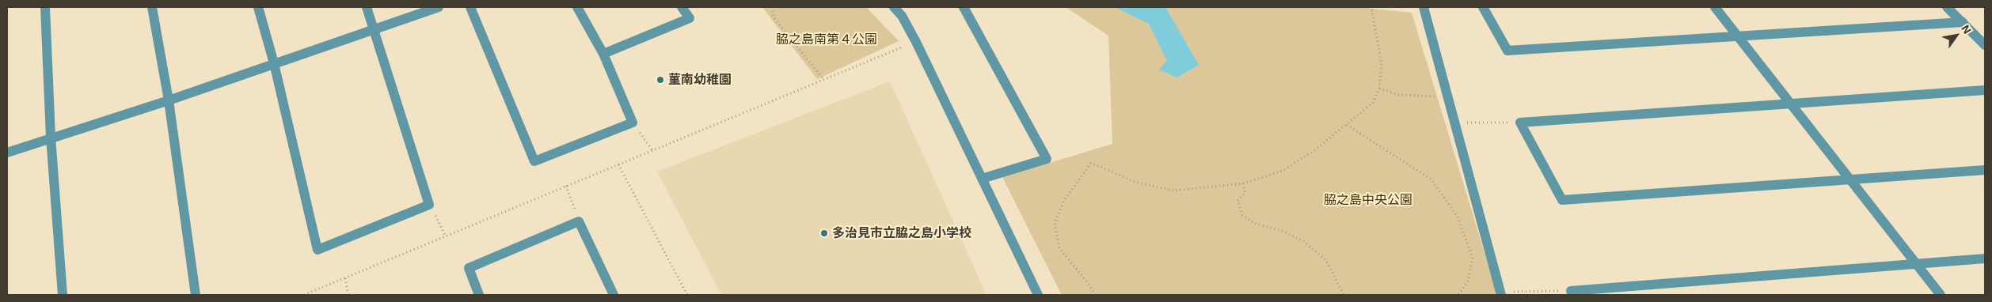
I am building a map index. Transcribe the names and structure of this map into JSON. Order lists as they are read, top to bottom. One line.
{"parks":["脇之島南第４公園","脇之島中央公園"],"places":["菫南幼稚園","多治見市立脇之島小学校"],"north":"top right"}
